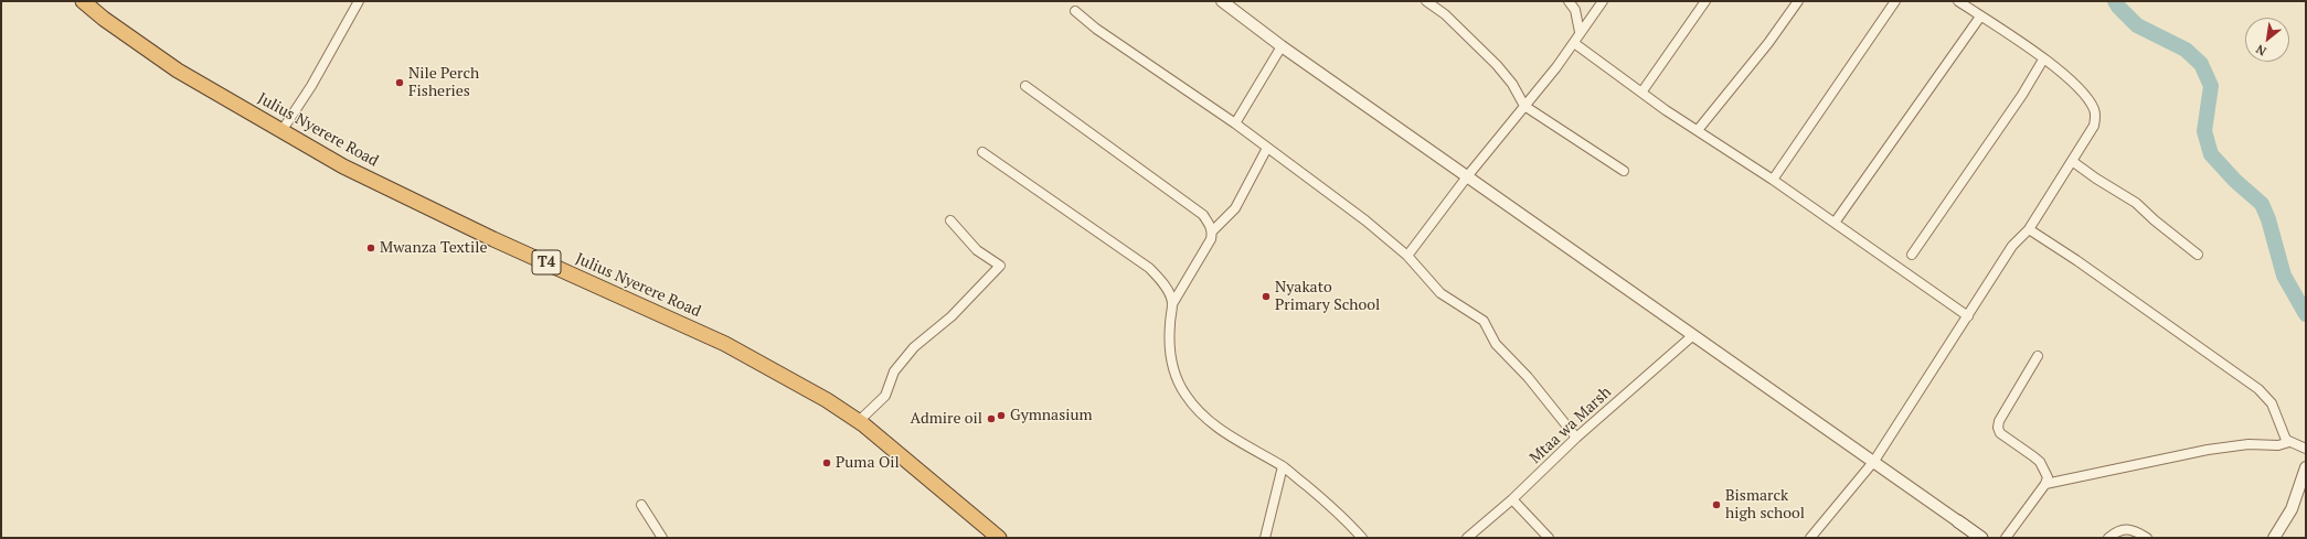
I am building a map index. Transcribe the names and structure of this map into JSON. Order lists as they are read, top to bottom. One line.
{"streets":{"highway":["Julius Nyerere Road","T4"],"street":["Mtaa wa Marsh"]},"places":["Nile Perch Fisheries","Mwanza Textile","Nyakato Primary School","Gymnasium","Admire oil","Puma Oil","Bismarck high school"],"north":"bottom left"}
